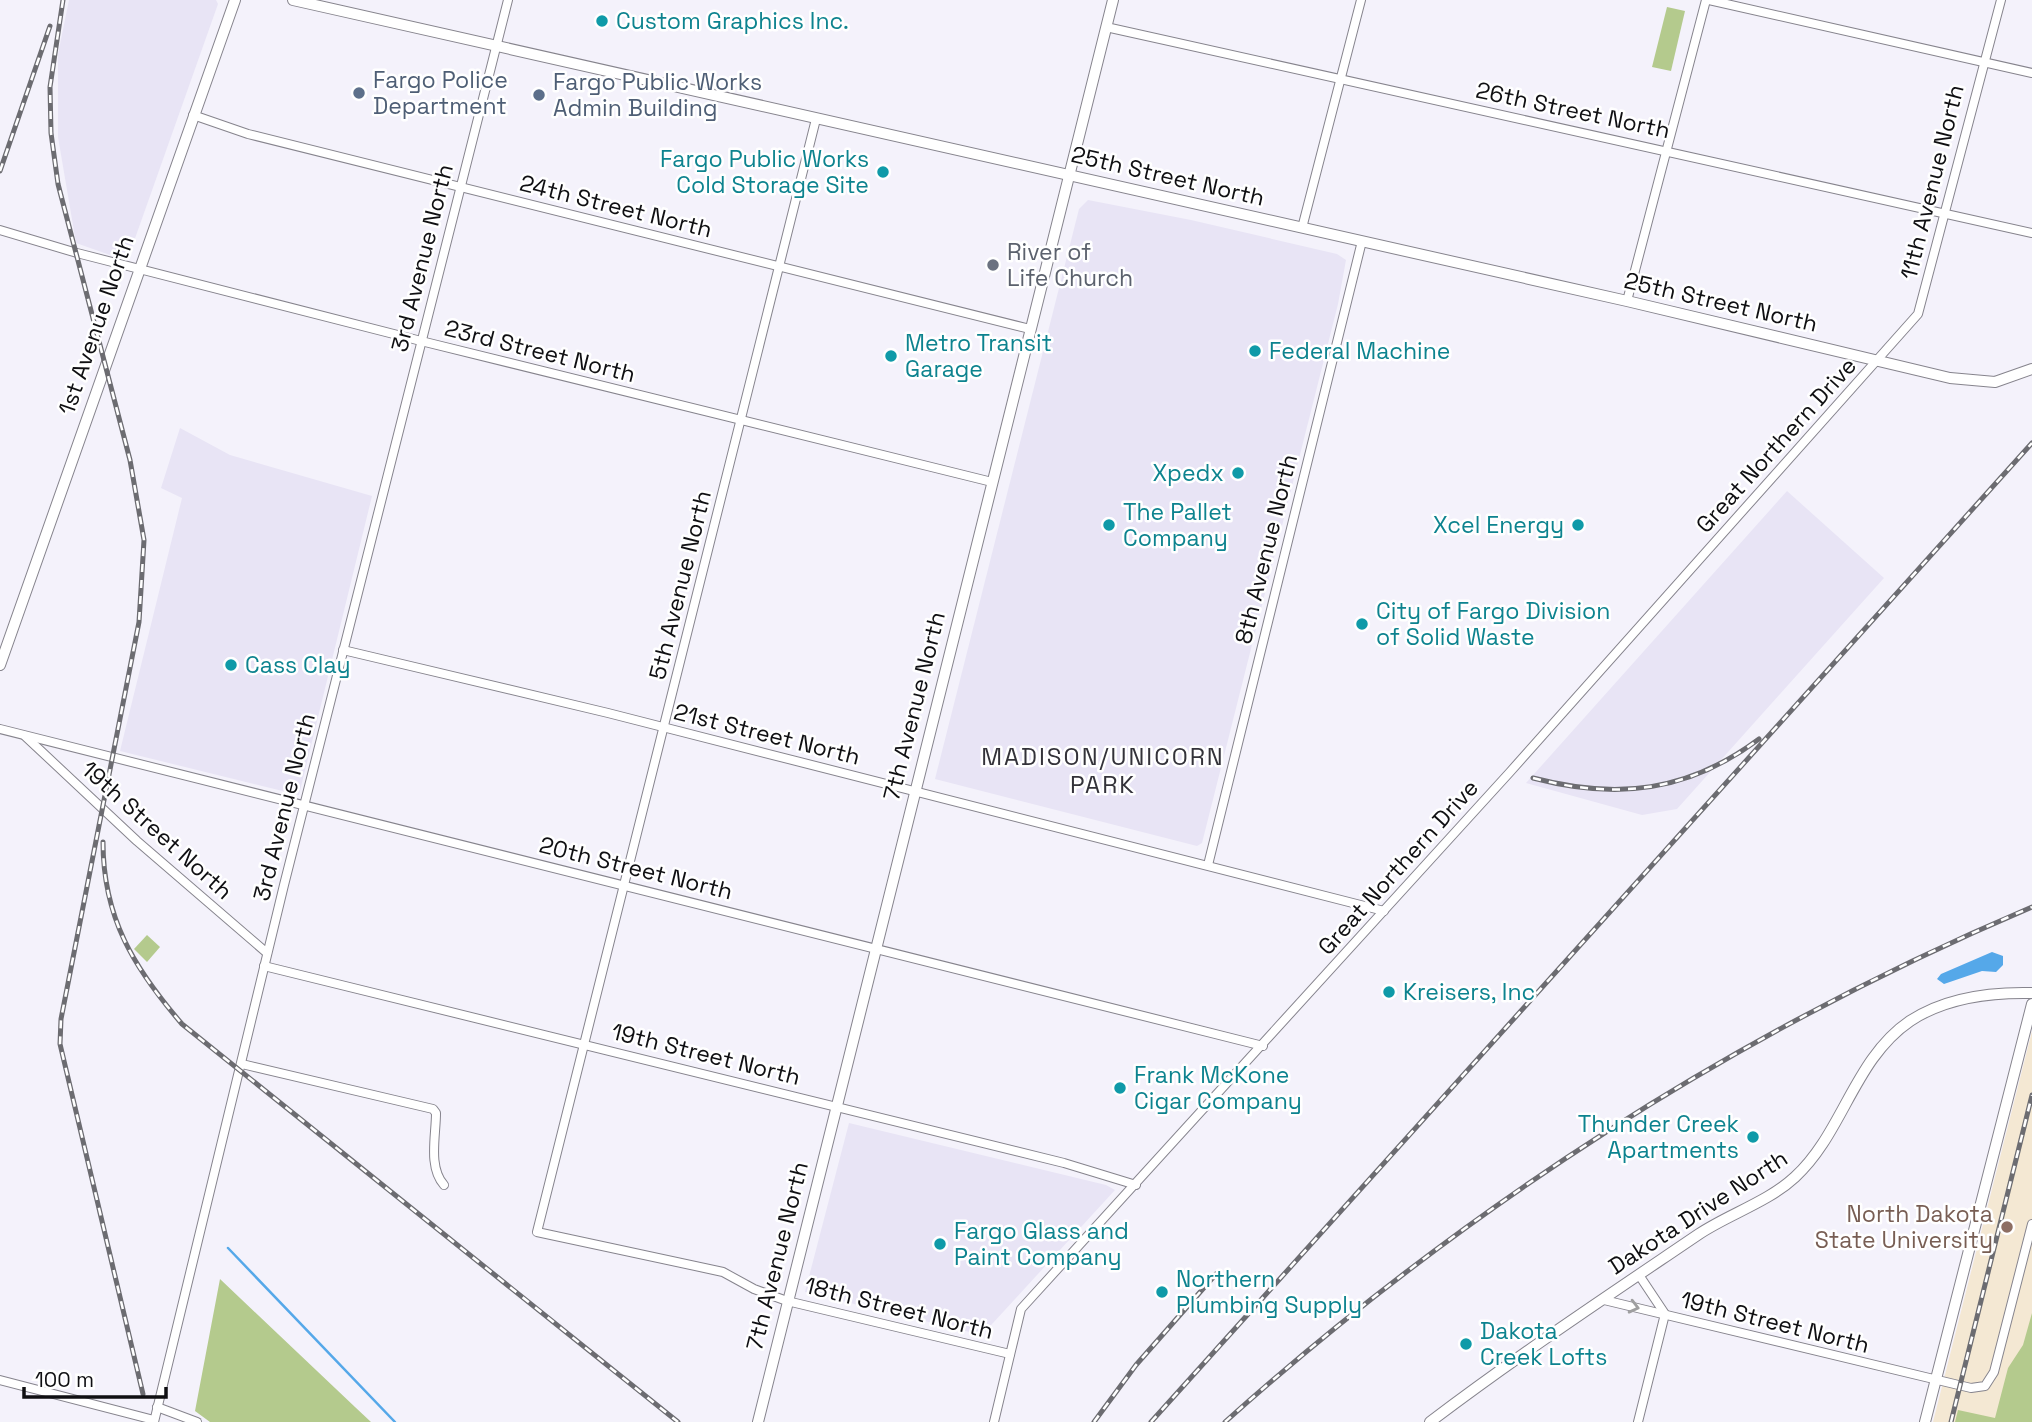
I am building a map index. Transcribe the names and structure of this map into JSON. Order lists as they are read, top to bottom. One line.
{"streets":{"street":["26th Street North","25th Street North","11th Avenue North","24th Street North","3rd Avenue North","1st Avenue North","23rd Street North","Great Northern Drive","8th Avenue North","5th Avenue North","7th Avenue North","21st Street North","19th Street North","20th Street North","Dakota Drive North","18th Street North"]},"crossings":[["26th Street North","11th Avenue North"],["26th Street North","7th Avenue North"],["25th Street North","11th Avenue North"],["25th Street North","3rd Avenue North"],["25th Street North","Great Northern Drive"],["25th Street North","8th Avenue North"],["25th Street North","5th Avenue North"],["25th Street North","7th Avenue North"],["11th Avenue North","Great Northern Drive"],["24th Street North","3rd Avenue North"],["24th Street North","1st Avenue North"],["24th Street North","5th Avenue North"],["24th Street North","7th Avenue North"],["3rd Avenue North","23rd Street North"],["3rd Avenue North","21st Street North"],["3rd Avenue North","19th Street North"],["3rd Avenue North","20th Street North"],["1st Avenue North","23rd Street North"],["23rd Street North","5th Avenue North"],["23rd Street North","7th Avenue North"],["Great Northern Drive","21st Street North"],["Great Northern Drive","19th Street North"],["Great Northern Drive","20th Street North"],["Great Northern Drive","18th Street North"],["8th Avenue North","21st Street North"],["5th Avenue North","21st Street North"],["5th Avenue North","19th Street North"],["5th Avenue North","20th Street North"],["5th Avenue North","18th Street North"],["7th Avenue North","21st Street North"],["7th Avenue North","19th Street North"],["7th Avenue North","20th Street North"],["7th Avenue North","18th Street North"],["19th Street North","20th Street North"],["19th Street North","Dakota Drive North"]],"districts":["MADISON/UNICORN PARK"],"places":["Custom Graphics Inc.","Fargo Police Department","Fargo Public Works Admin Building","Fargo Public Works Cold Storage Site","River of Life Church","Federal Machine","Metro Transit Garage","Xpedx","The Pallet Company","Xcel Energy","City of Fargo Division of Solid Waste","Cass Clay","Kreisers, Inc","Frank McKone Cigar Company","Thunder Creek Apartments","North Dakota State University","Fargo Glass and Paint Company","Northern Plumbing Supply","Dakota Creek Lofts"],"scale_bar":"100 m"}
